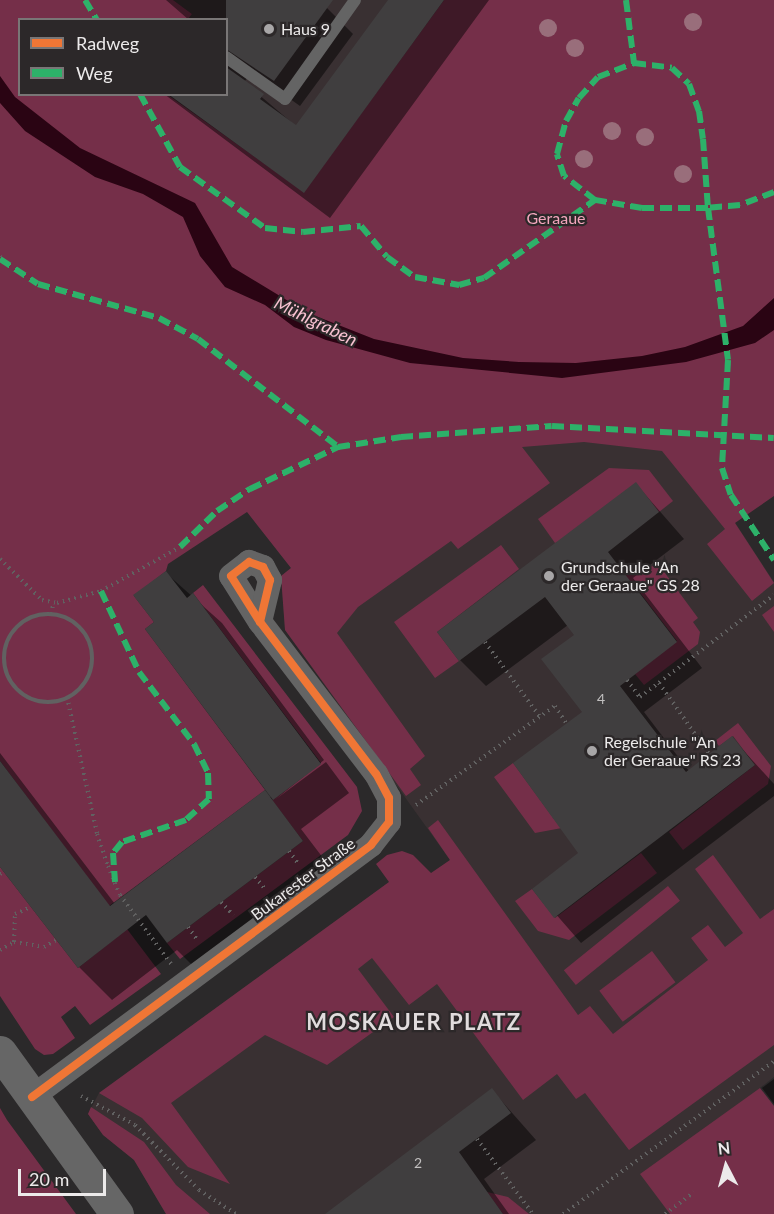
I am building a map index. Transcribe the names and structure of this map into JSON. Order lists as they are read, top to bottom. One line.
{"streets":{"street":["Bukarester Straße"]},"districts":["MOSKAUER PLATZ"],"water":["Mühlgraben"],"parks":["Geraaue"],"places":["Haus 9","Grundschule \"An der Geraaue\" GS 28","Regelschule \"An der Geraaue\" RS 23"],"house_numbers":["4","2"],"legend":["Radweg","Weg"],"scale_bar":"20 m","north":"top"}
